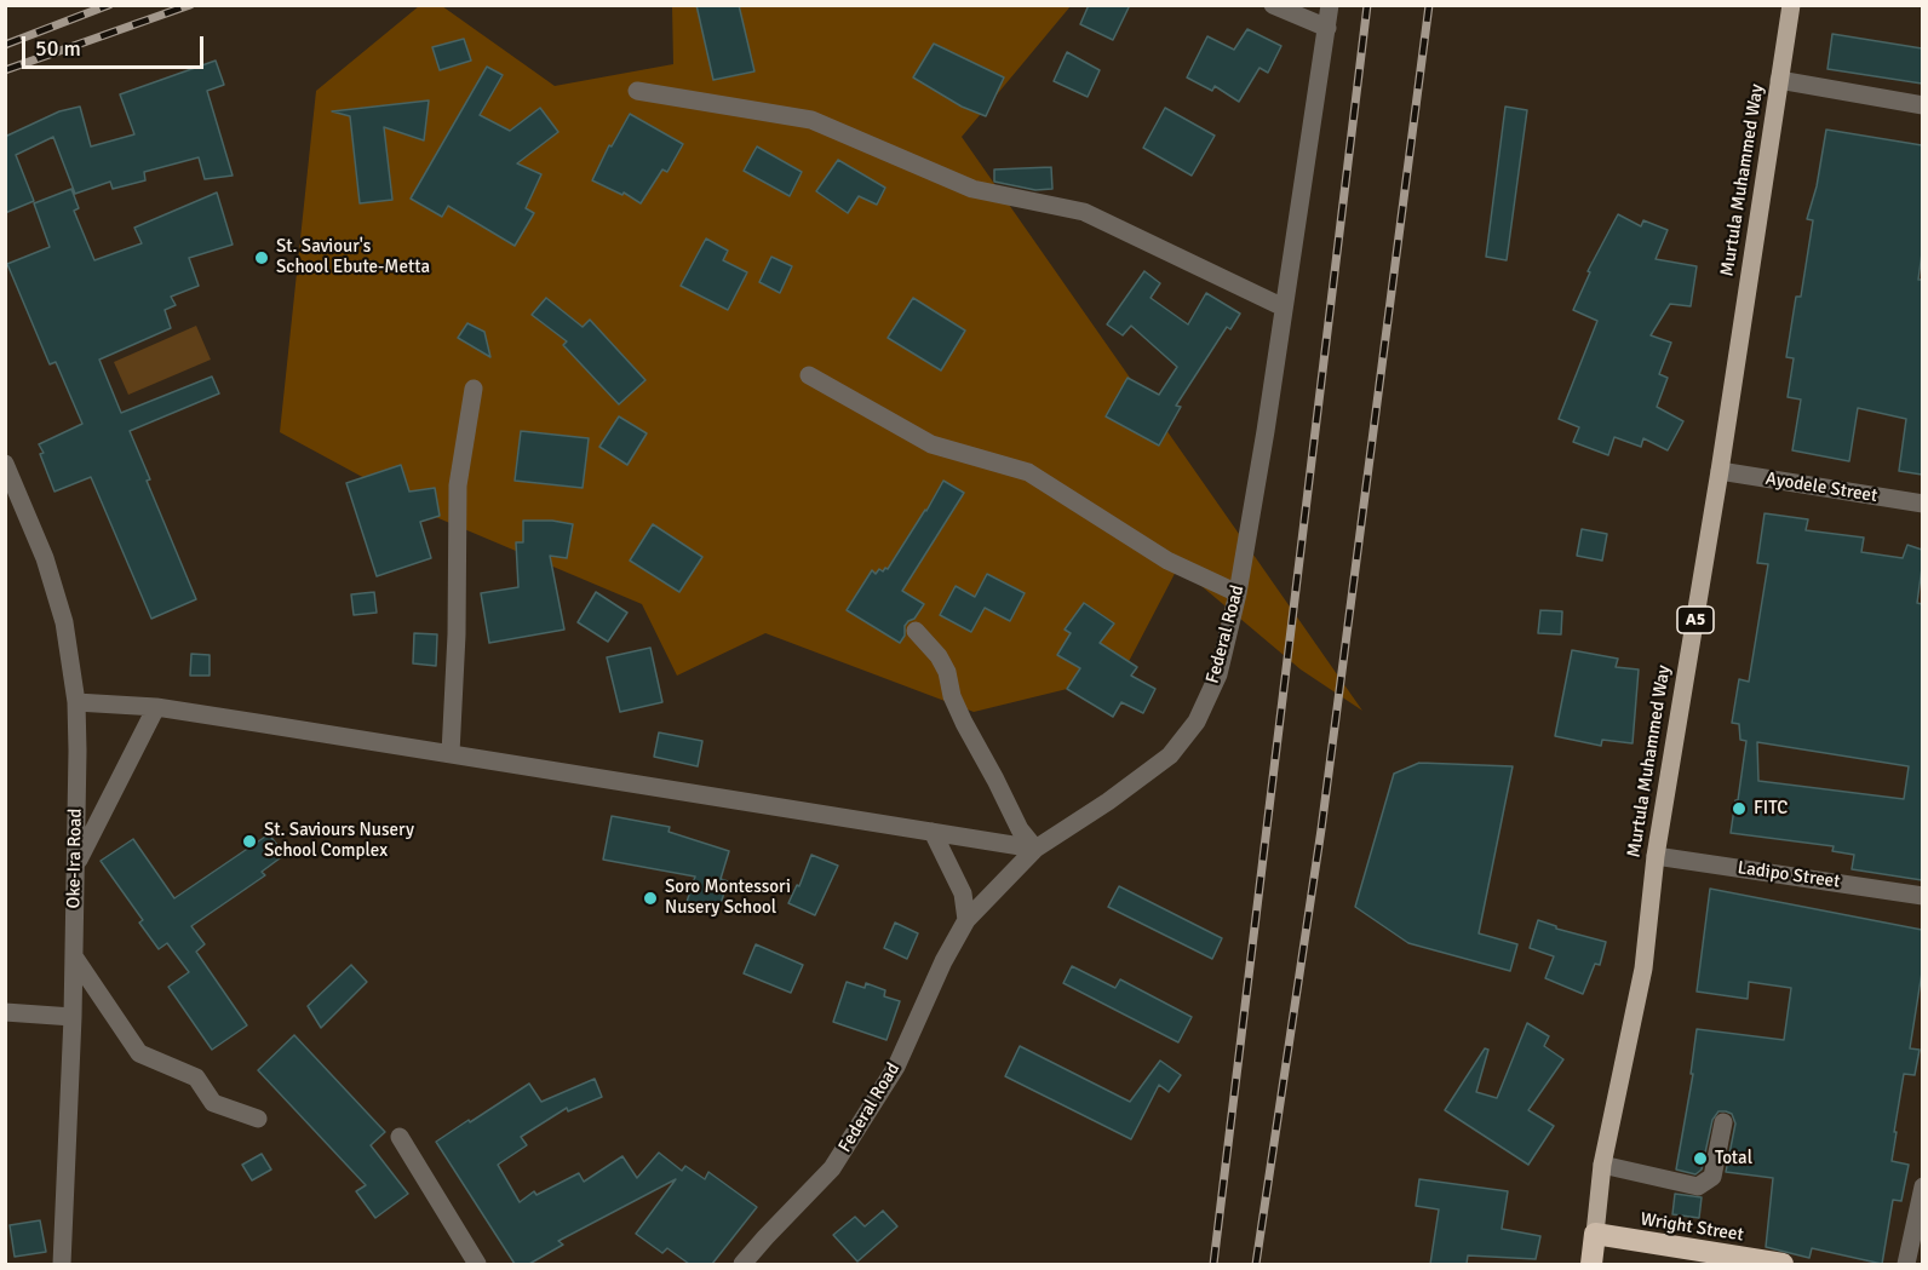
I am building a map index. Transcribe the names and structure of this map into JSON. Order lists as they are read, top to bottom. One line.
{"streets":{"highway":["Murtula Muhammed Way","A5","Wright Street"],"street":["Ayodele Street","Federal Road","Oke-Ira Road","Ladipo Street"]},"crossings":[["Murtula Muhammed Way","Ayodele Street"],["Murtula Muhammed Way","Ladipo Street"],["Murtula Muhammed Way","Wright Street"]],"places":["St. Saviour's School Ebute-Metta","FITC","St. Saviours Nusery School Complex","Soro Montessori Nusery School","Total"],"scale_bar":"50 m"}
